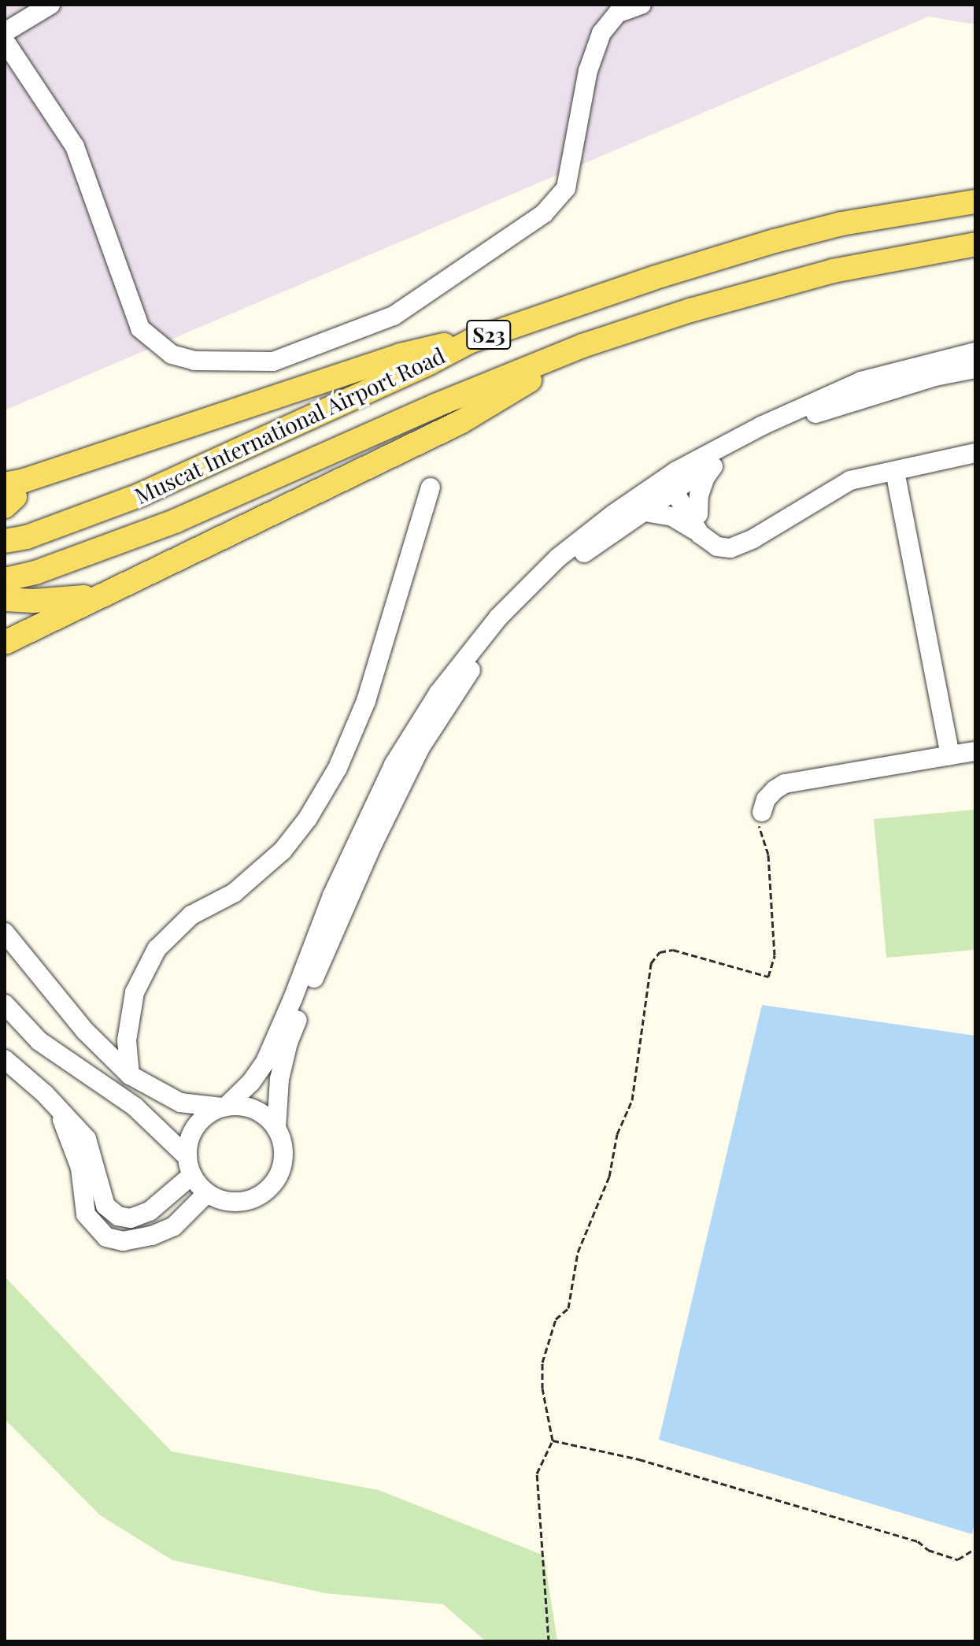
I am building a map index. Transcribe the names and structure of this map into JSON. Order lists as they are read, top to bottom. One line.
{"streets":{"main road":["S23","Muscat International Airport Road"]}}
